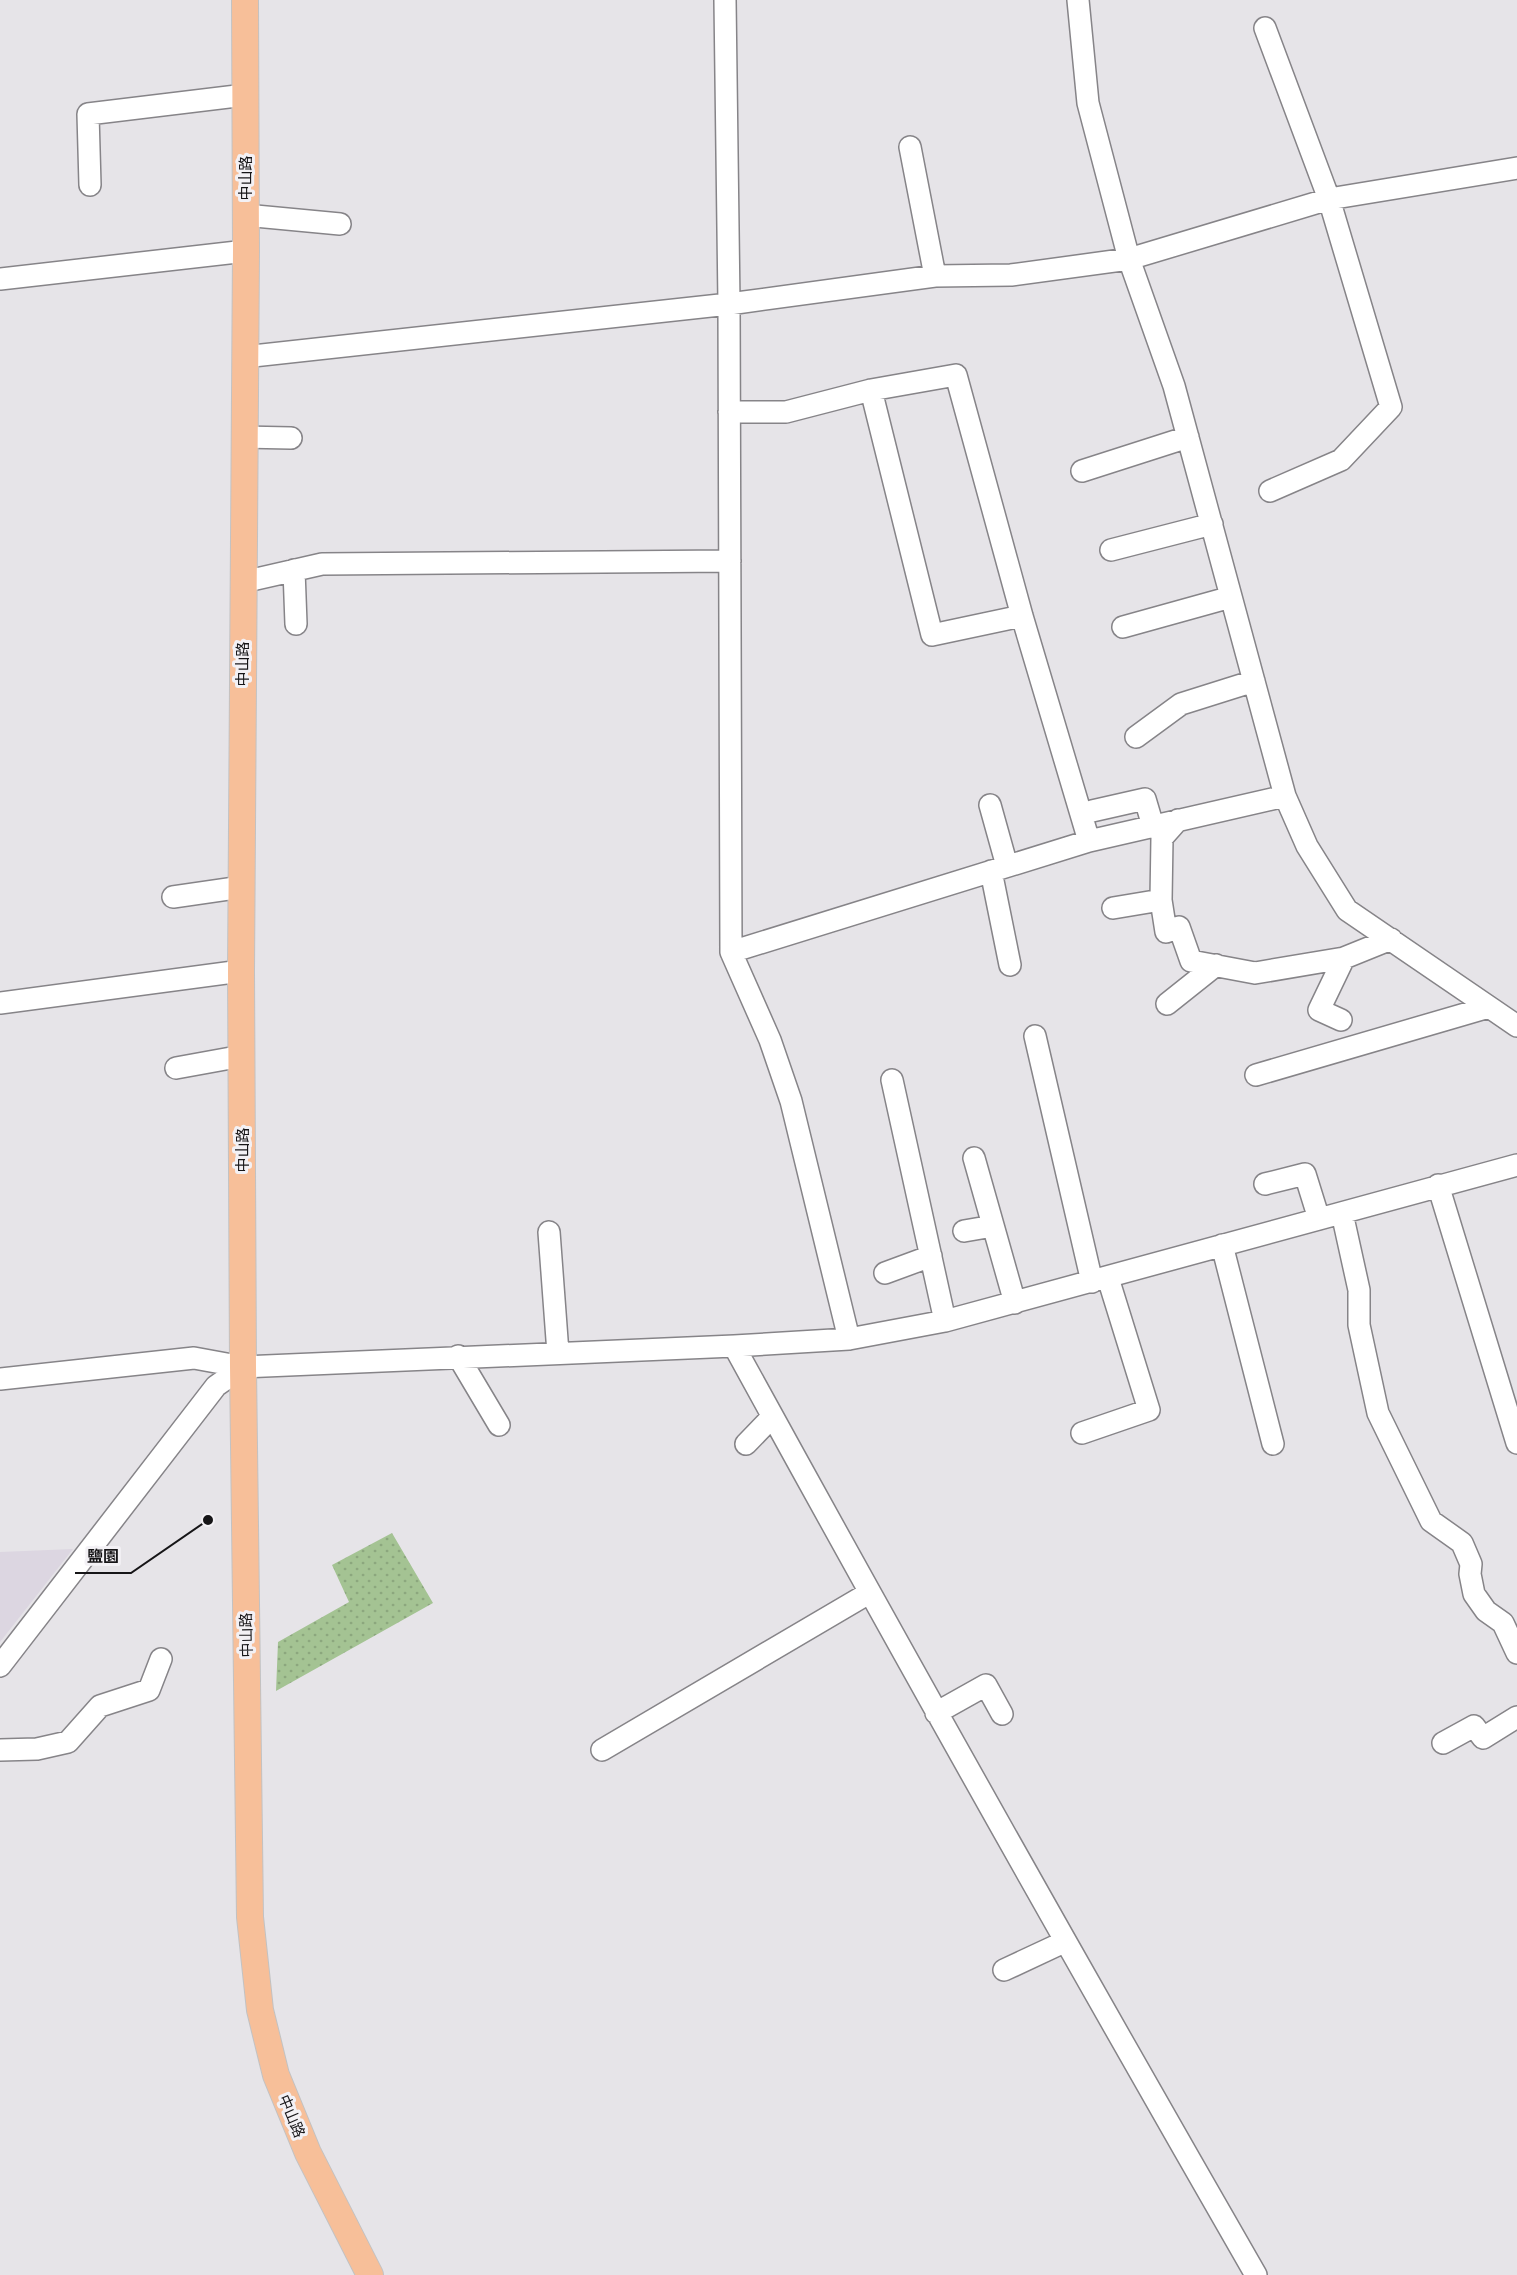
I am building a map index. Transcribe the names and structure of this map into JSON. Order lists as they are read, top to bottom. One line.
{"streets":{"main road":["中山路"]},"places":["鹽園"]}
